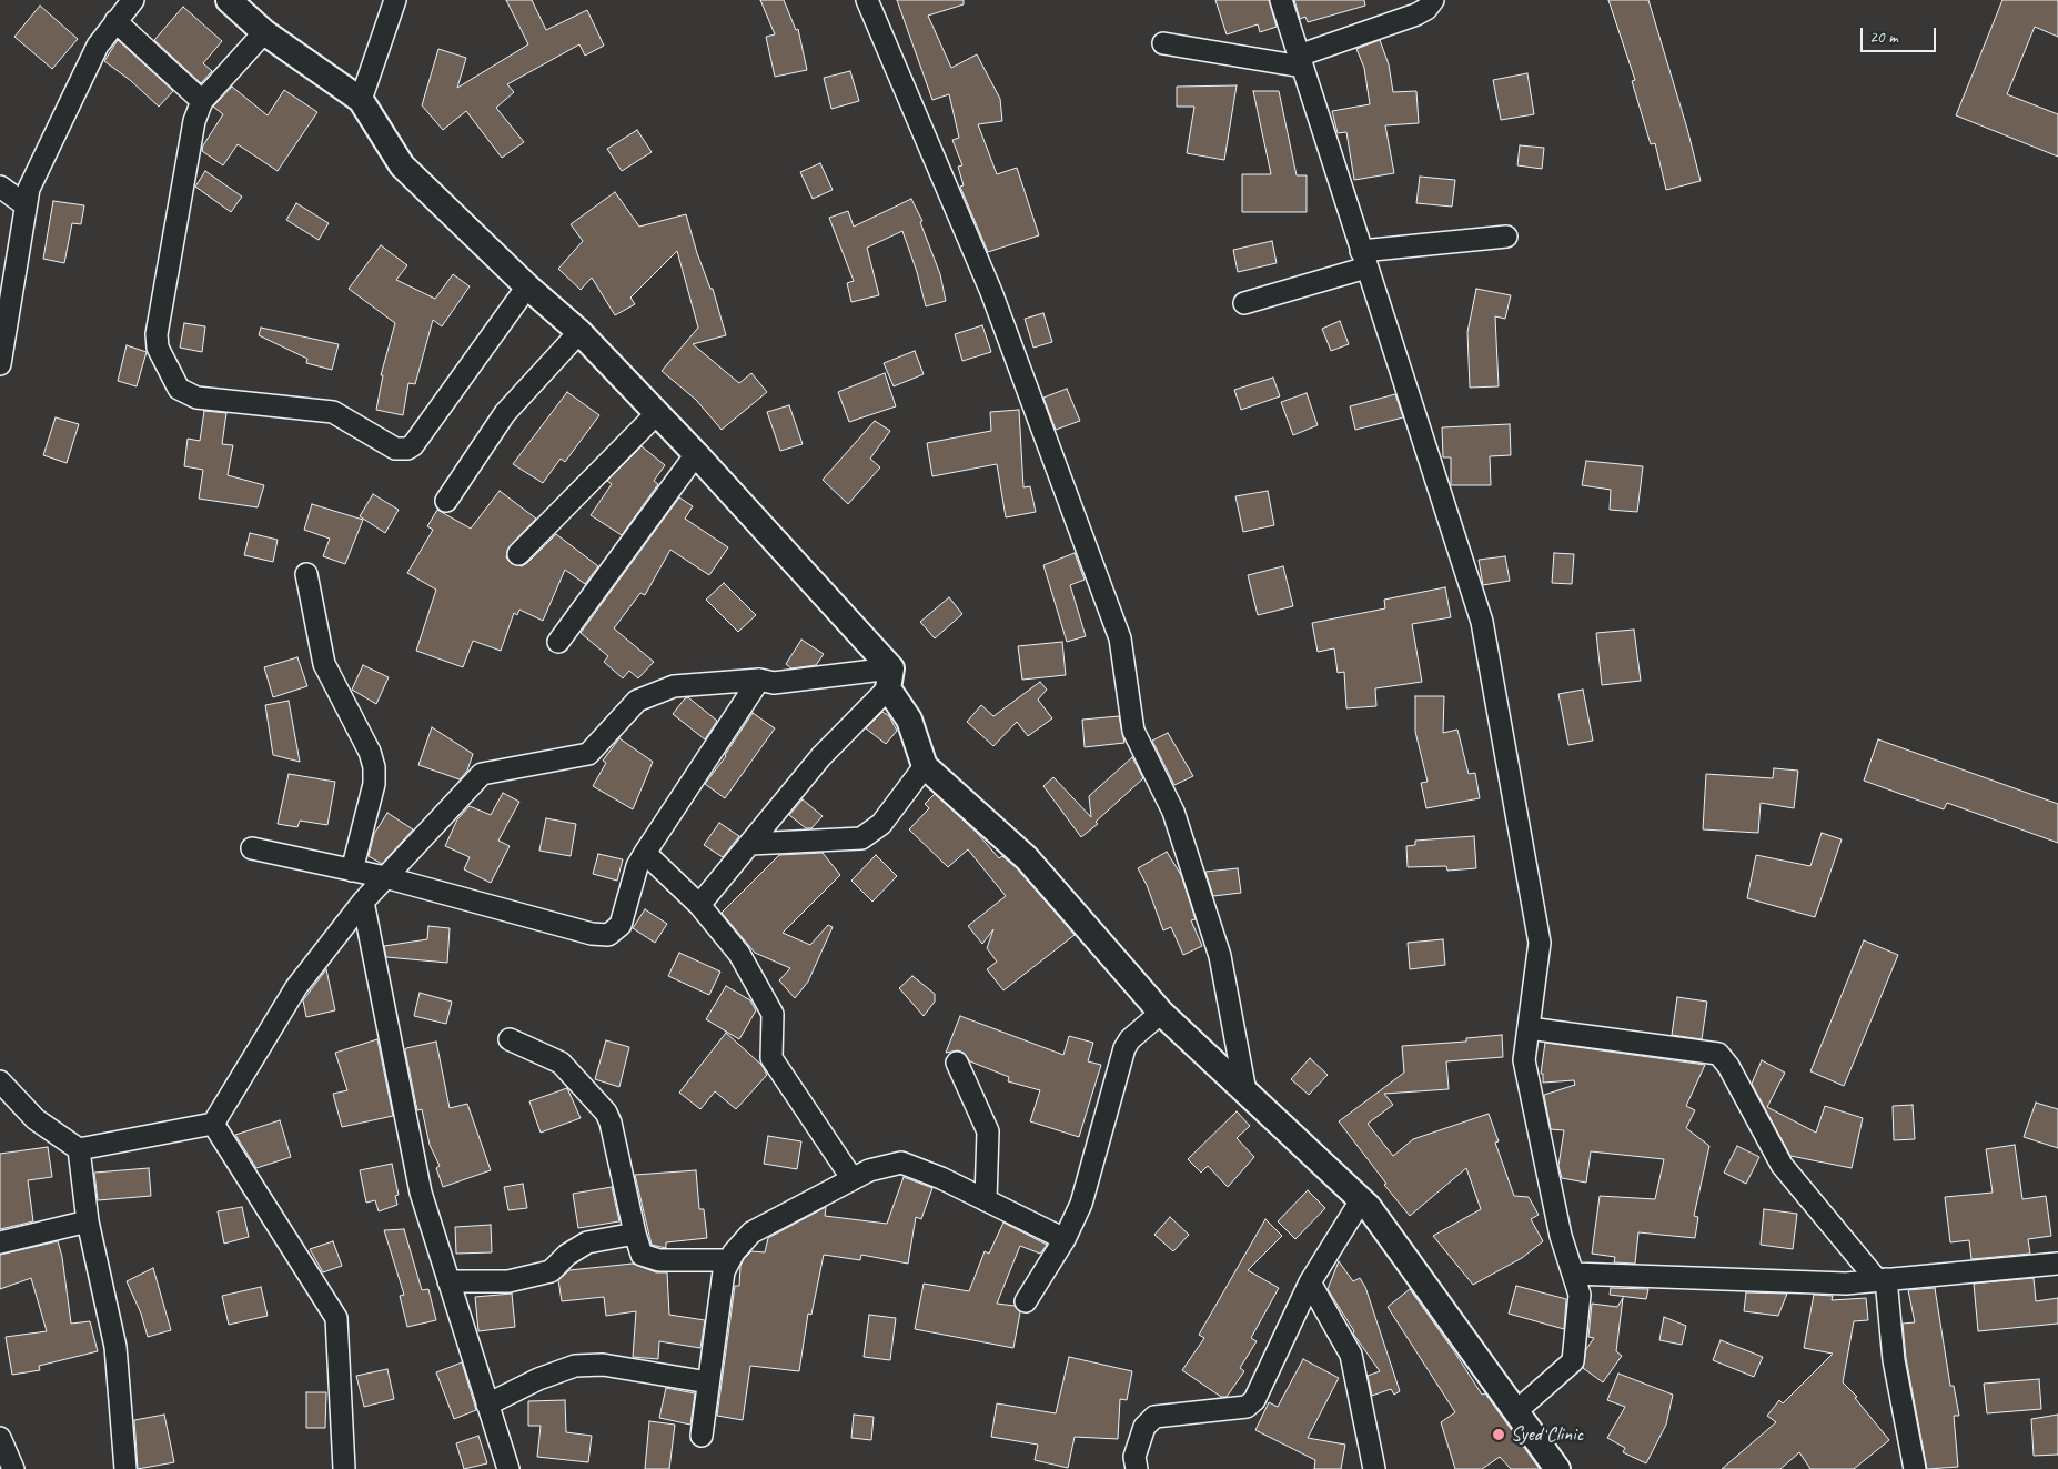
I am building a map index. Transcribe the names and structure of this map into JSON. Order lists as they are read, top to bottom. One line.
{"places":["Syed Clinic"],"scale_bar":"20 m"}
